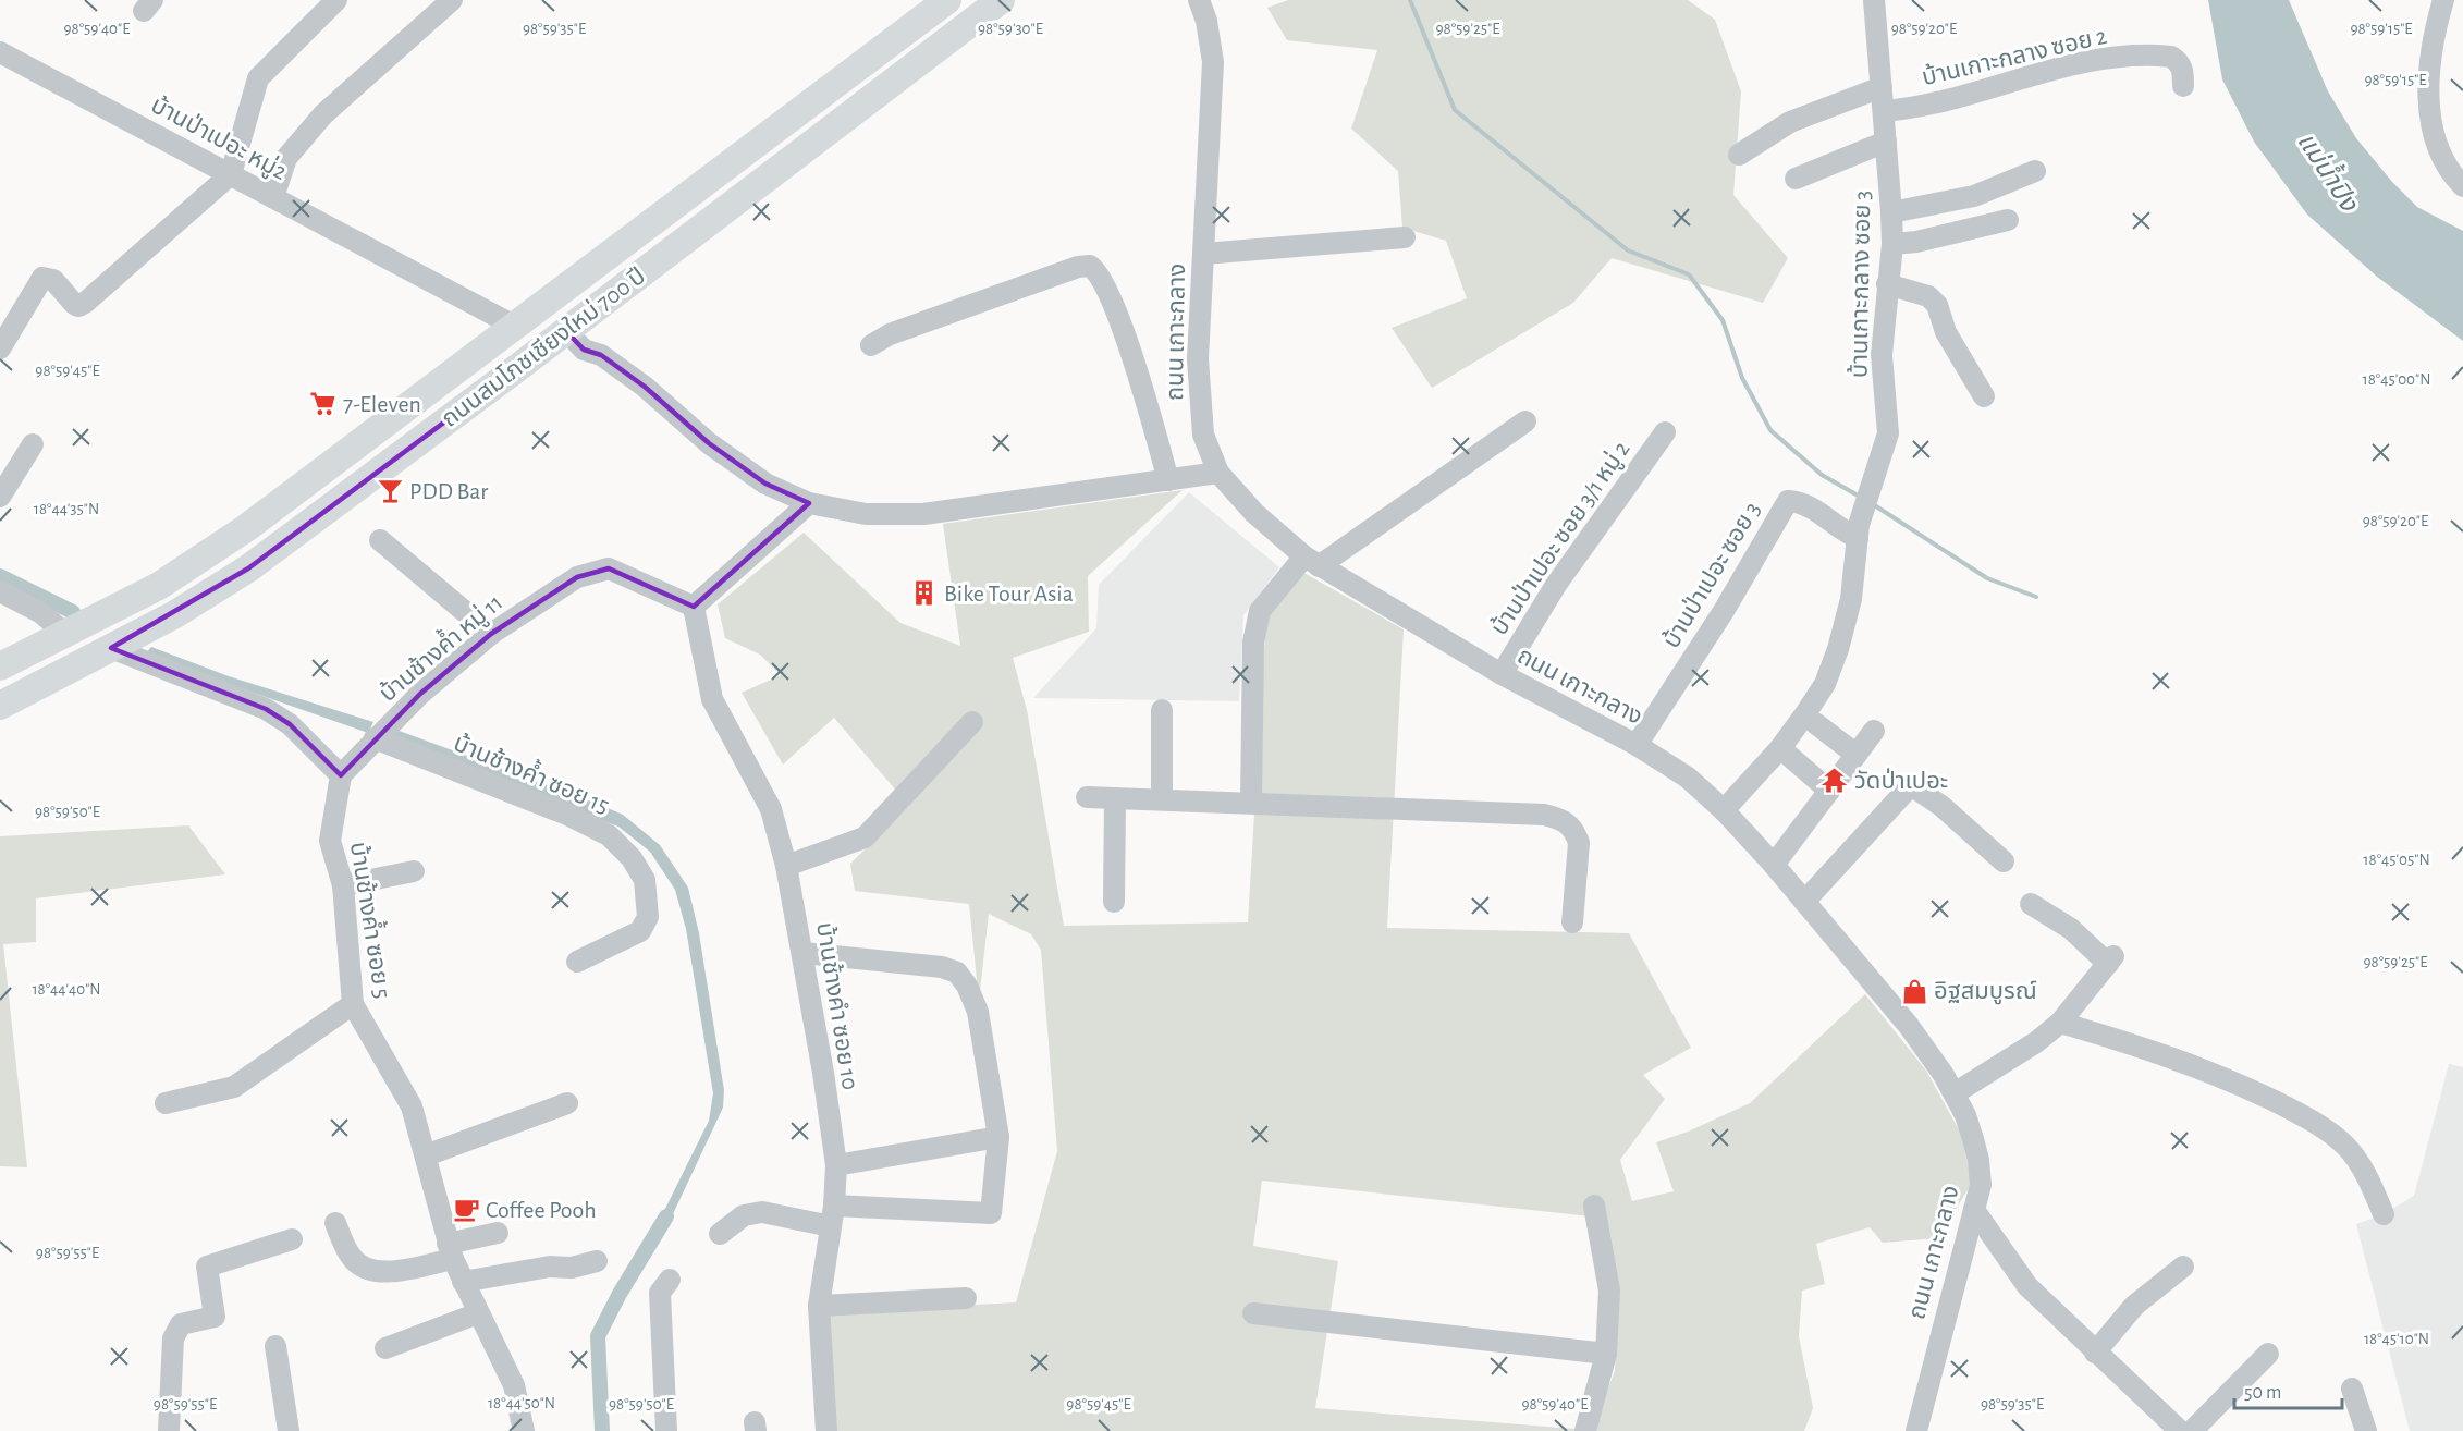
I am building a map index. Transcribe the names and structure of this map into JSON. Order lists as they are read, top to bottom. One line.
{"streets":{"main road":["ถนนสมโภชเชียงใหม่ 700 ปี"],"street":["บ้านเกาะกลาง ซอย 2","บ้านป่าเปอะ หมู่2","บ้านเกาะกลาง ซอย 3","ถนน เกาะกลาง","บ้านป่าเปอะ ซอย 3/1 หมู่ 2","บ้านป่าเปอะ ซอย 3","บ้านช้างค้ำ หมู่ 11","บ้านช้างค้ำ ซอย 15","บ้านช้างค้ำ ซอย 5","บ้านช้างคำ ซอย 10"]},"crossings":[["บ้านเกาะกลาง ซอย 2","บ้านเกาะกลาง ซอย 3"],["บ้านป่าเปอะ หมู่2","ถนนสมโภชเชียงใหม่ 700 ปี"],["บ้านเกาะกลาง ซอย 3","ถนน เกาะกลาง"],["บ้านเกาะกลาง ซอย 3","บ้านป่าเปอะ ซอย 3"],["ถนน เกาะกลาง","บ้านป่าเปอะ ซอย 3/1 หมู่ 2"],["ถนน เกาะกลาง","บ้านป่าเปอะ ซอย 3"],["บ้านช้างค้ำ หมู่ 11","บ้านช้างค้ำ ซอย 15"],["บ้านช้างค้ำ หมู่ 11","บ้านช้างค้ำ ซอย 5"],["บ้านช้างค้ำ หมู่ 11","บ้านช้างคำ ซอย 10"]],"water":["แม่น้ำปิง"],"places":{"supermarket":["7-Eleven"],"bar":["PDD Bar"],"building":["Bike Tour Asia"],"temple":["วัดป่าเปอะ"],"shop":["อิฐสมบูรณ์"],"cafe":["Coffee Pooh"]},"scale_bar":"50 m","coordinates":["98°59'40\"E","98°59'35\"E","98°59'25\"E","98°59'20\"E","98°59'30\"E","98°59'15\"E","98°59'45\"E","18°45'00\"N","18°44'35\"N","98°59'50\"E","18°45'05\"N","18°44'40\"N","98°59'55\"E","18°45'10\"N","18°44'50\"N"]}
